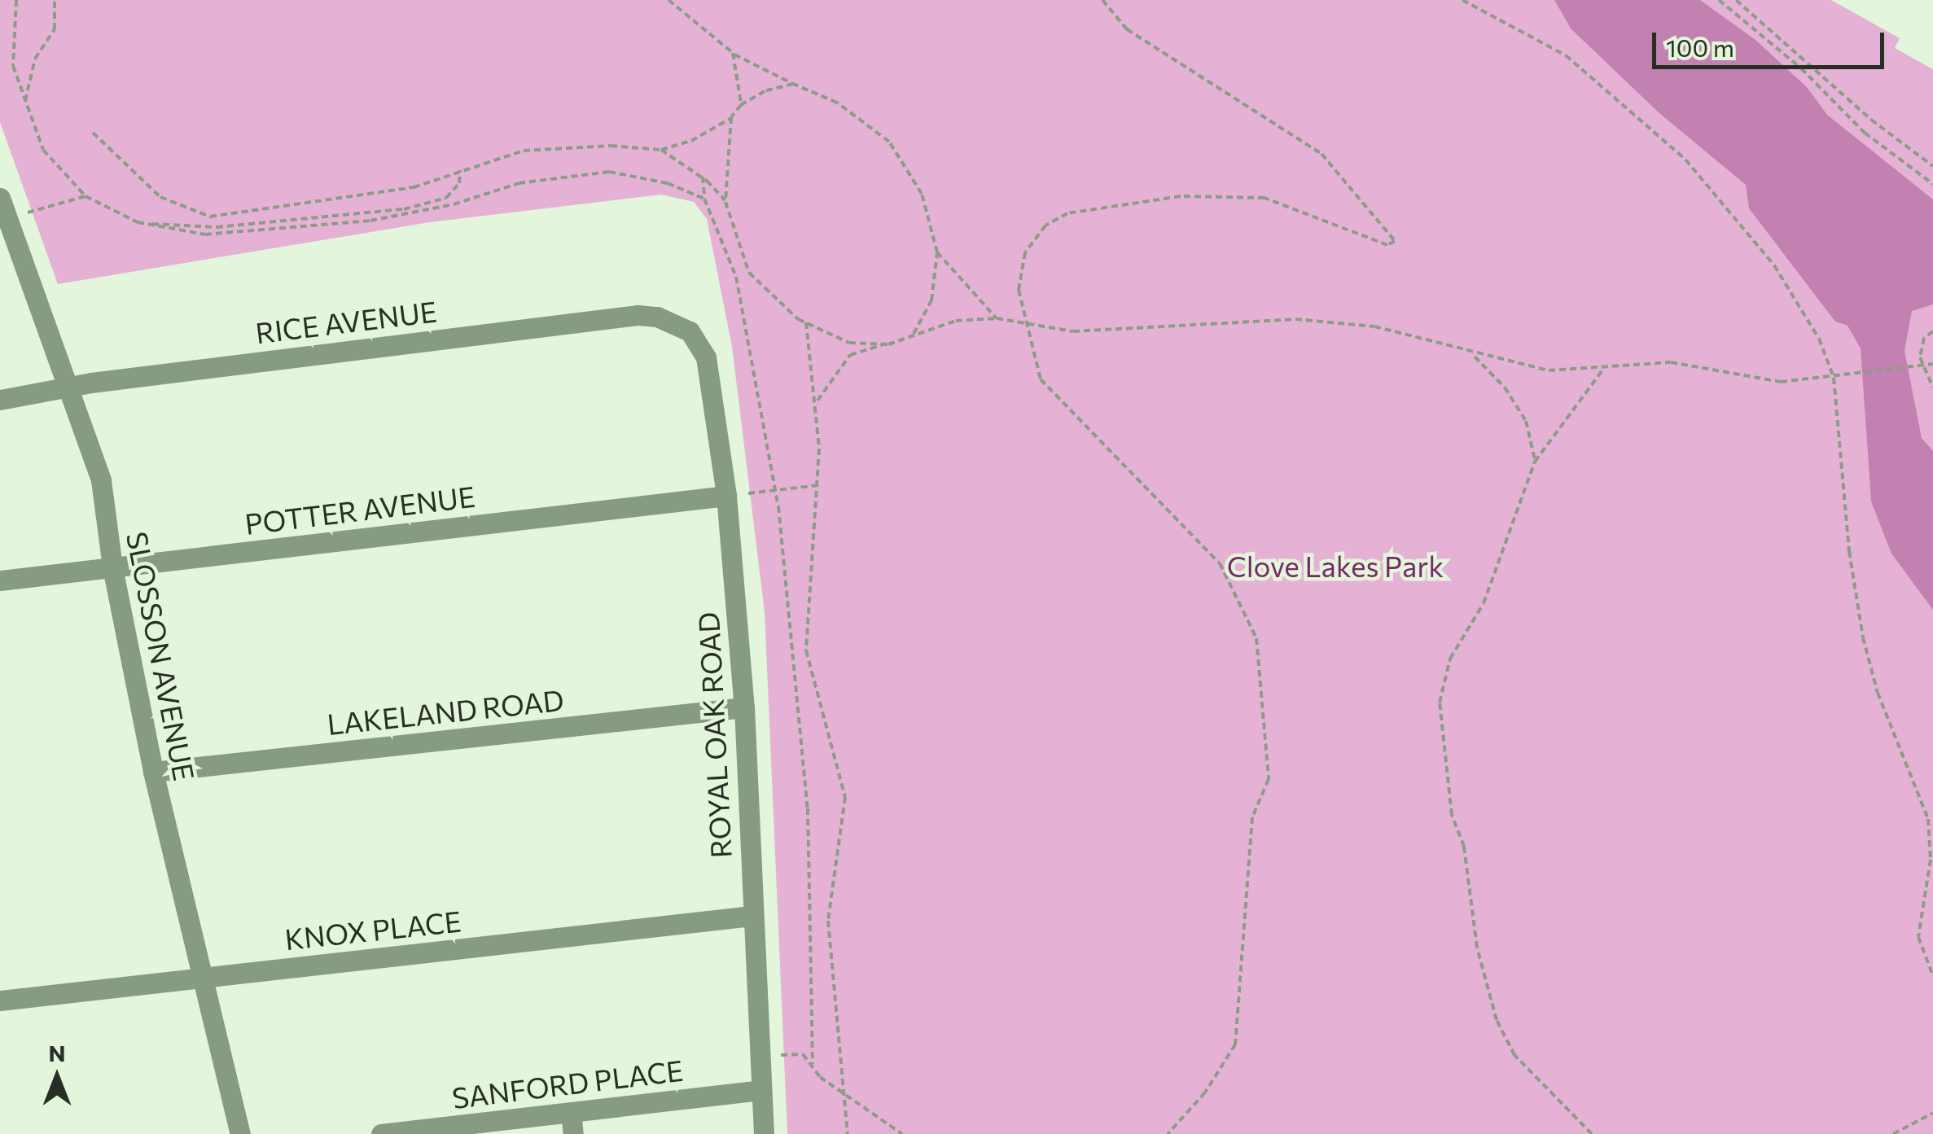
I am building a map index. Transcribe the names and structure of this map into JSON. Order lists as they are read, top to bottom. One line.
{"streets":{"street":["RICE AVENUE","POTTER AVENUE","SLOSSON AVENUE","LAKELAND ROAD","ROYAL OAK ROAD","KNOX PLACE","SANFORD PLACE"]},"crossings":[["RICE AVENUE","SLOSSON AVENUE"],["RICE AVENUE","ROYAL OAK ROAD"],["POTTER AVENUE","SLOSSON AVENUE"],["POTTER AVENUE","ROYAL OAK ROAD"],["SLOSSON AVENUE","LAKELAND ROAD"],["SLOSSON AVENUE","KNOX PLACE"],["LAKELAND ROAD","ROYAL OAK ROAD"],["ROYAL OAK ROAD","KNOX PLACE"],["ROYAL OAK ROAD","SANFORD PLACE"]],"parks":["Clove Lakes Park"],"scale_bar":"100 m","north":"top"}
